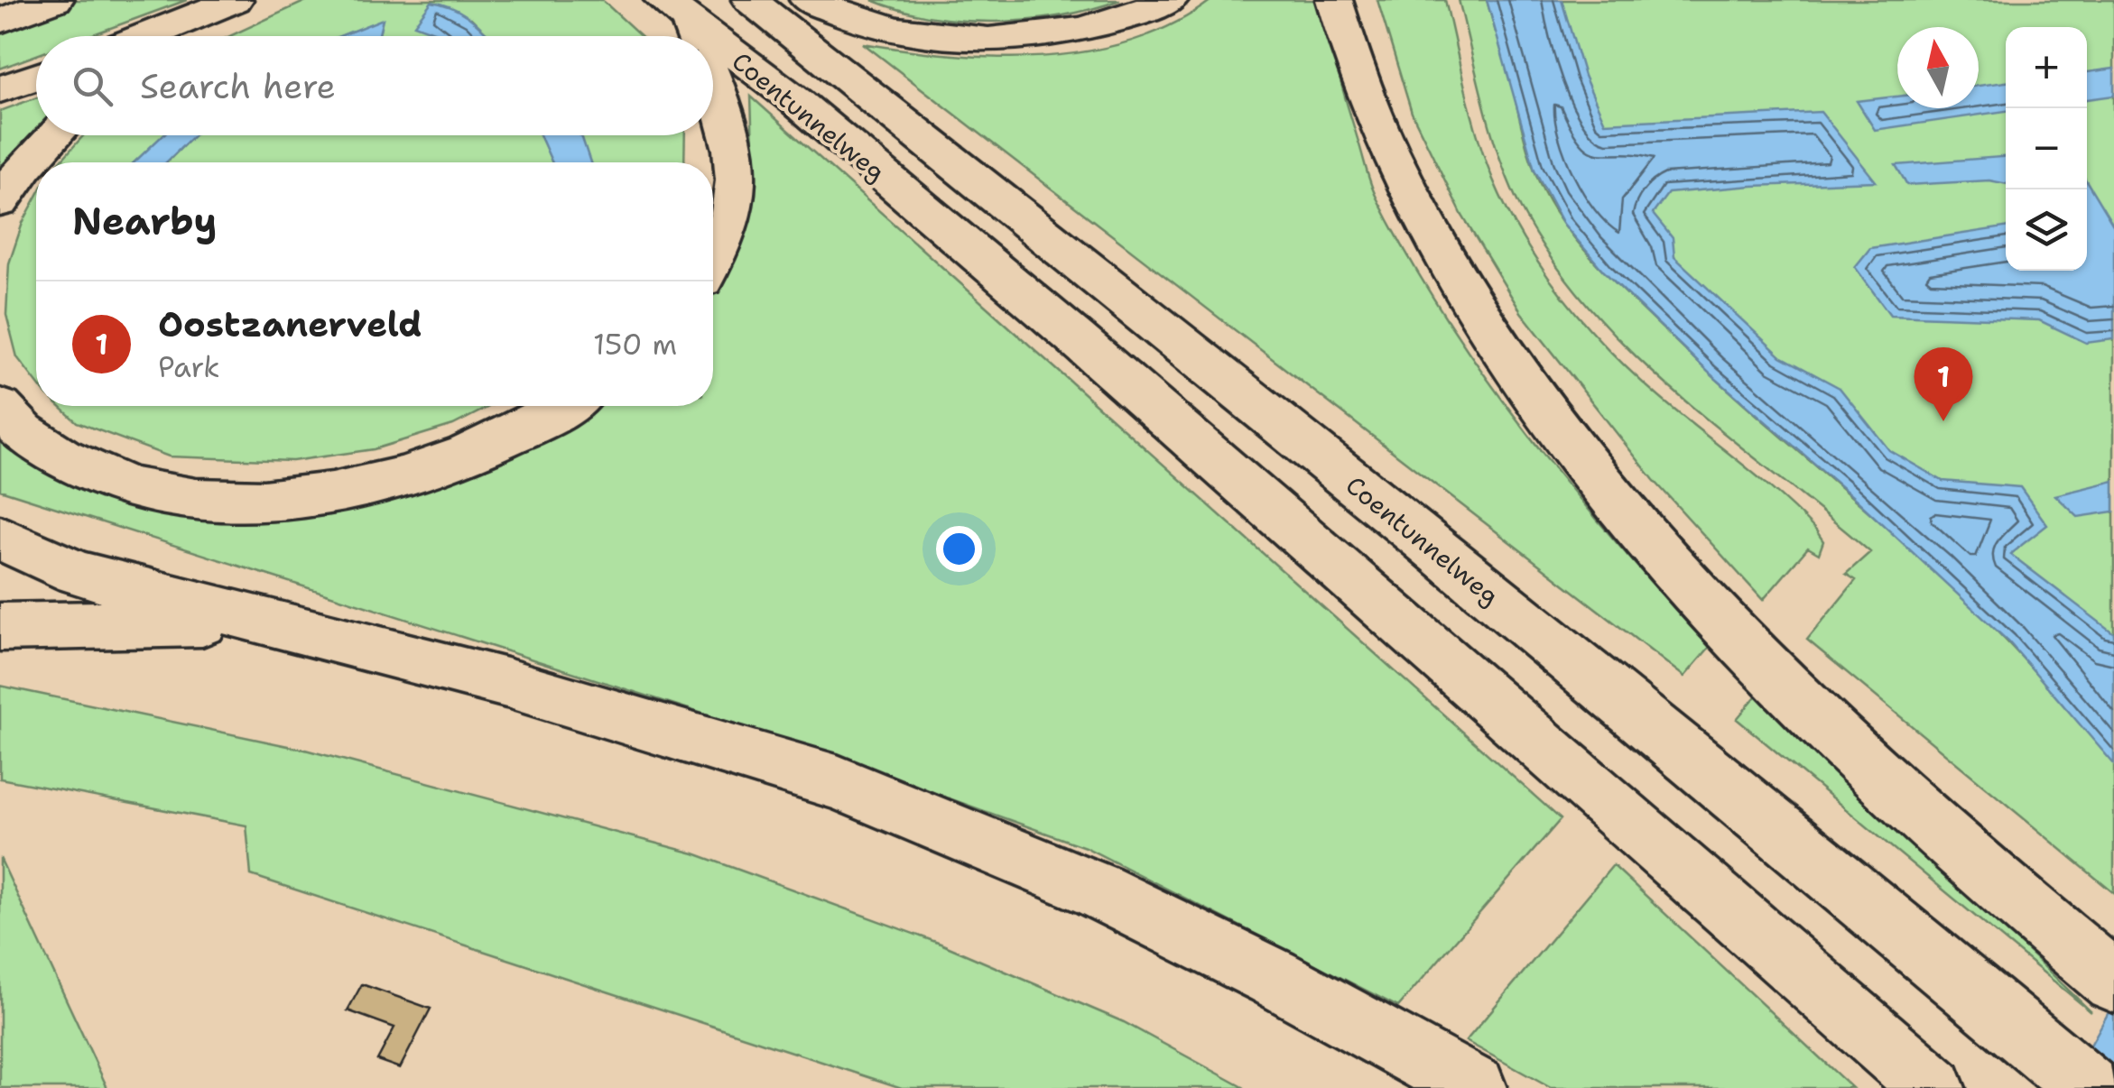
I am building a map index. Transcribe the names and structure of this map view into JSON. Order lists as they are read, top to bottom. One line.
{"streets":{"highway":["Coentunnelweg"]},"north":"top","page":{"map_buttons":["+","−"],"search":"Search here","heading":"Nearby","list":[{"mark":"1","name":"Oostzanerveld","note":"Park","value":"150 m"}],"pins":"1"}}
